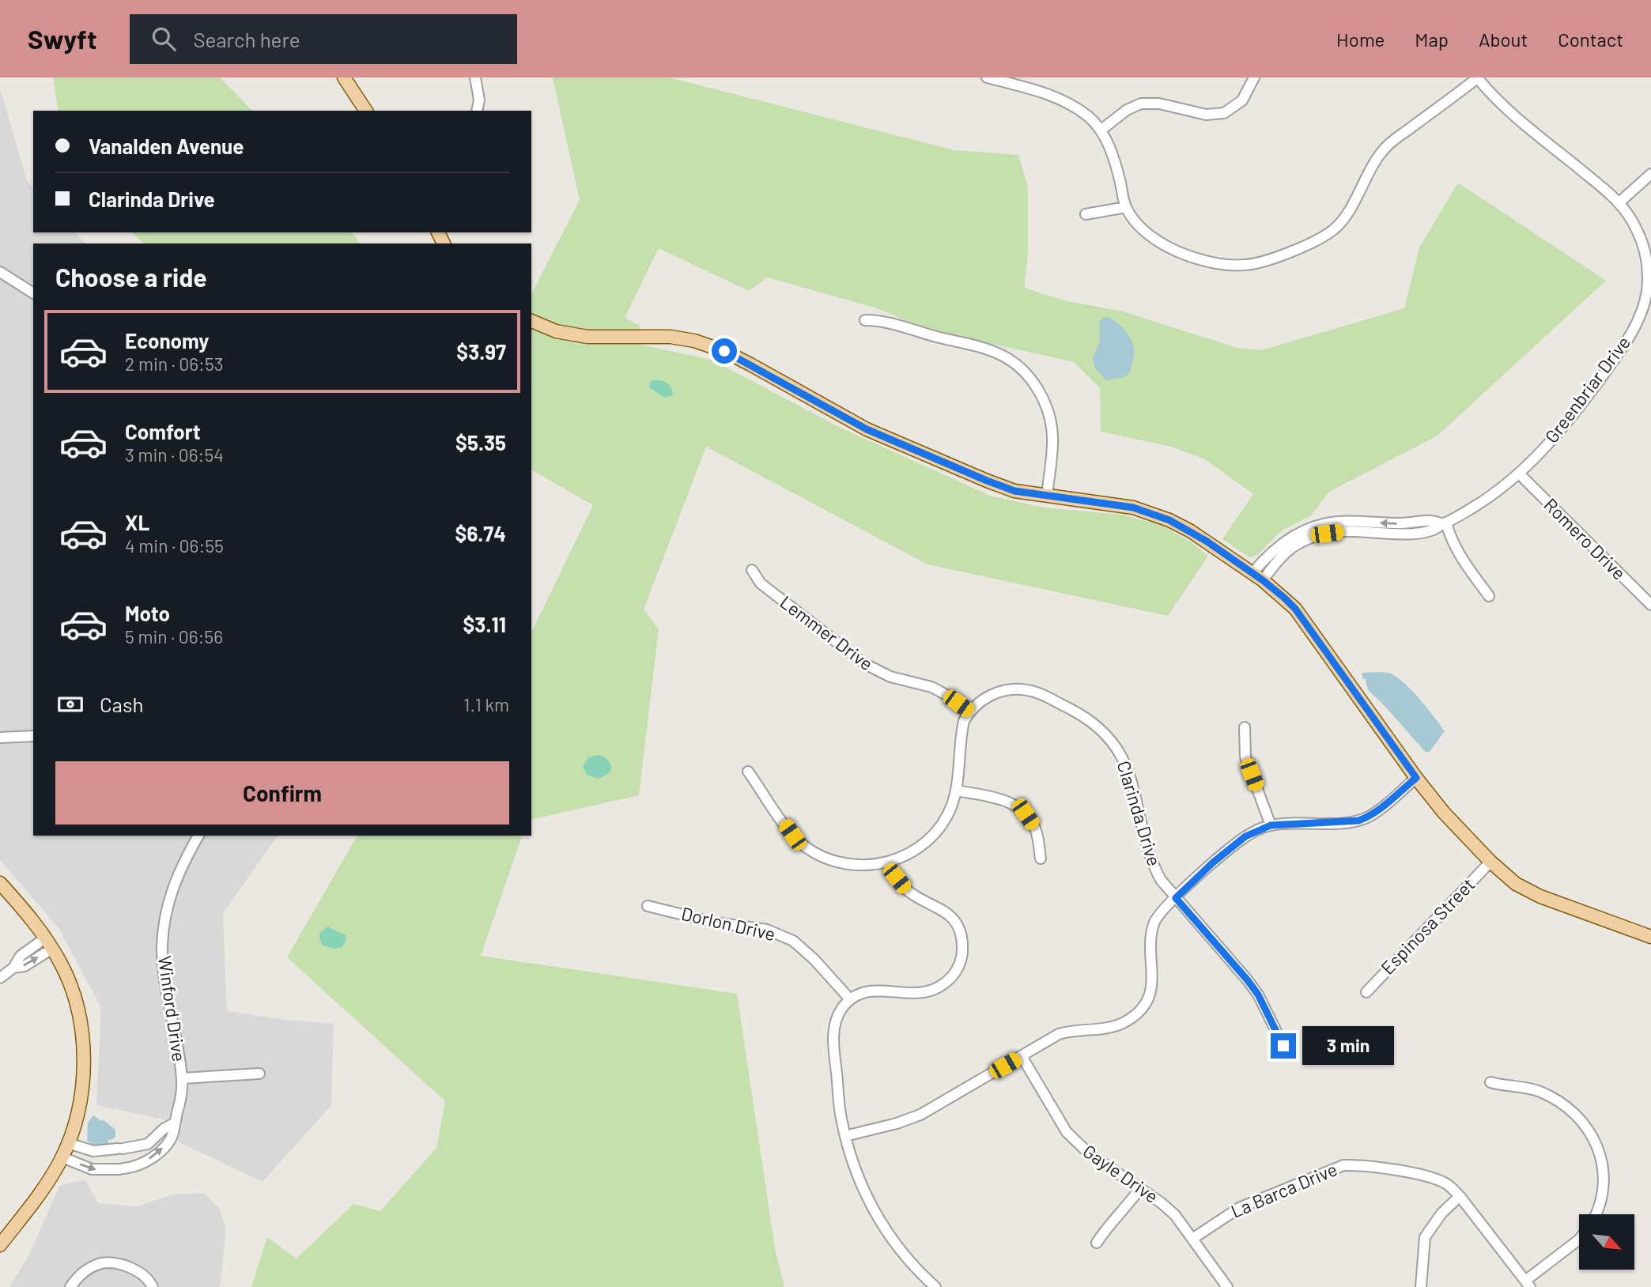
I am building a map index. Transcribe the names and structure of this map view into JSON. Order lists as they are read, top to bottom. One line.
{"streets":{"street":["Greenbriar Drive","Romero Drive","Lemmer Drive","Clarinda Drive","Dorlon Drive","Espinosa Street","Winford Drive","Gayle Drive","La Barca Drive"]},"crossings":[["Greenbriar Drive","Romero Drive"],["Lemmer Drive","Clarinda Drive"],["Gayle Drive","La Barca Drive"]],"north":"bottom right","page":{"header":"Swyft","search":"Search here","nav":["Home","Map","About","Contact"],"banner":["Vanalden Avenue","Clarinda Drive"],"heading":"Choose a ride","list":[{"name":"Economy","note":"2 min · 06:53","value":"$3.97"},{"name":"Comfort","note":"3 min · 06:54","value":"$5.35"},{"name":"XL","note":"4 min · 06:55","value":"$6.74"},{"name":"Moto","note":"5 min · 06:56","value":"$3.11"}],"pay":["Cash","1.1 km"],"buttons":"Confirm","bubble":"3 min"}}
